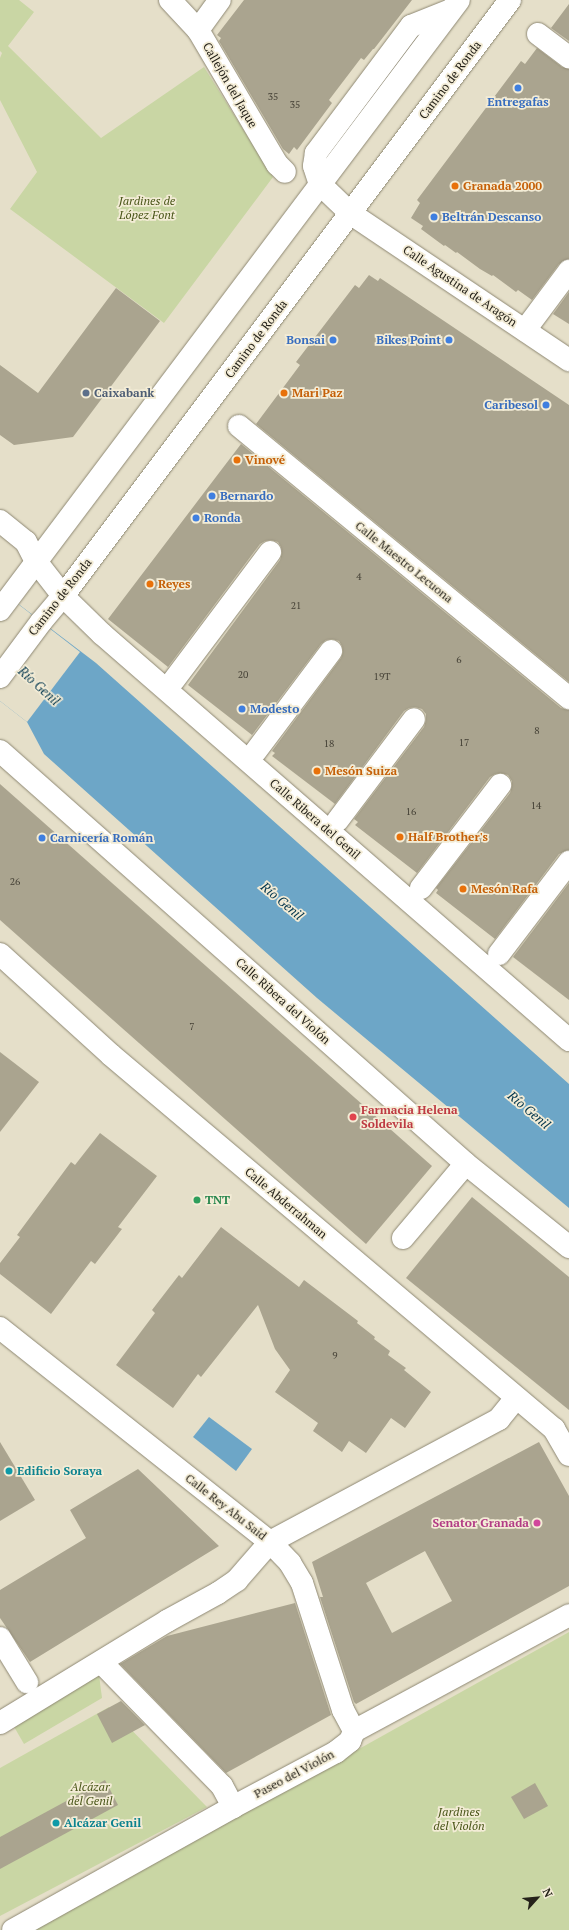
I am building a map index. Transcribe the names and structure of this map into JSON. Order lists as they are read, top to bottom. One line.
{"streets":{"street":["Camino de Ronda","Callejón del Jaque","Calle Agustina de Aragón","Calle Maestro Lecuona","Calle Ribera del Genil","Calle Ribera del Violón","Calle Abderrahman","Calle Rey Abu Said","Paseo del Violón"]},"crossings":[["Camino de Ronda","Calle Agustina de Aragón"],["Camino de Ronda","Calle Ribera del Genil"]],"water":["Río Genil"],"parks":["Jardines de López Font","Alcázar del Genil","Jardines del Violón"],"places":["Entregafas","Granada 2000","Beltrán Descanso","Bonsai","Bikes Point","Caixabank","Mari Paz","Caribesol","Vinové","Bernardo","Ronda","Reyes","Modesto","Mesón Suiza","Half Brother's","Carnicería Román","Mesón Rafa","Farmacia Helena Soldevila","TNT","Edificio Soraya","Senator Granada","Alcázar Genil"],"house_numbers":["35","35","4","21","6","20","19T","8","17","18","14","16","26","7","9"],"north":"top right"}
